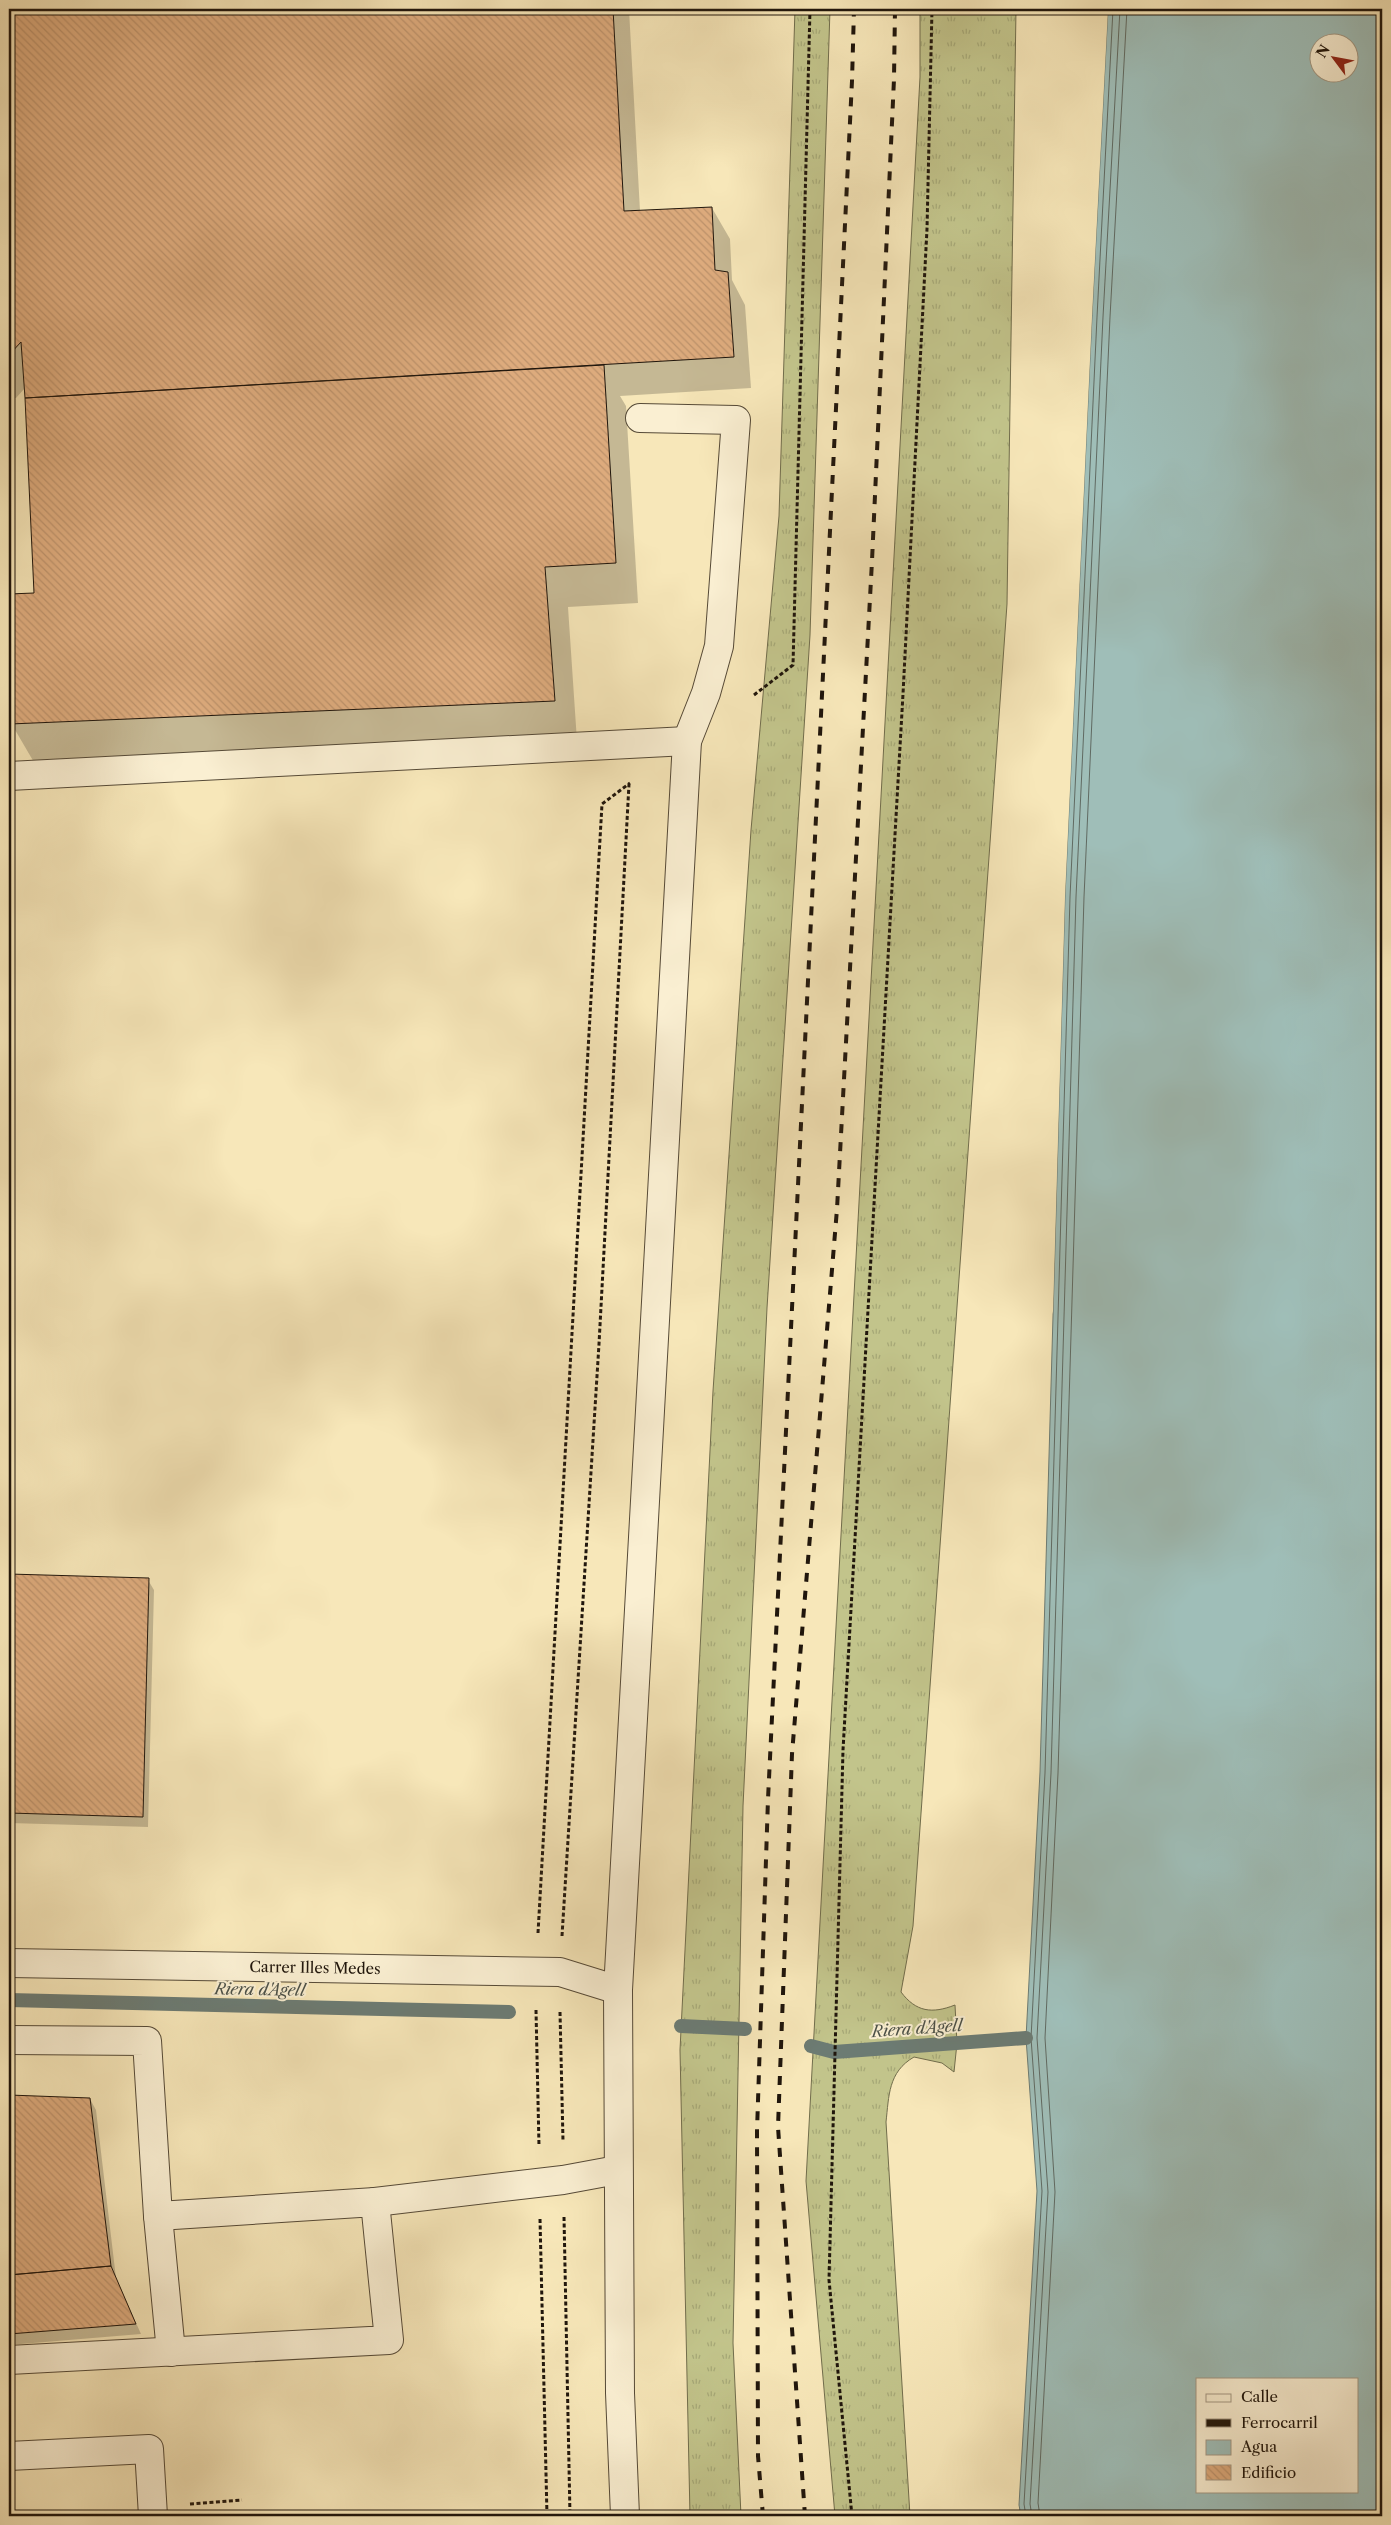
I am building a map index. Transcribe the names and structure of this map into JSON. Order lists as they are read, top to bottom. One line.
{"streets":{"street":["Carrer Illes Medes"]},"water":["Riera d'Agell"],"legend":["Calle","Ferrocarril","Agua","Edificio"],"north":"top left"}
